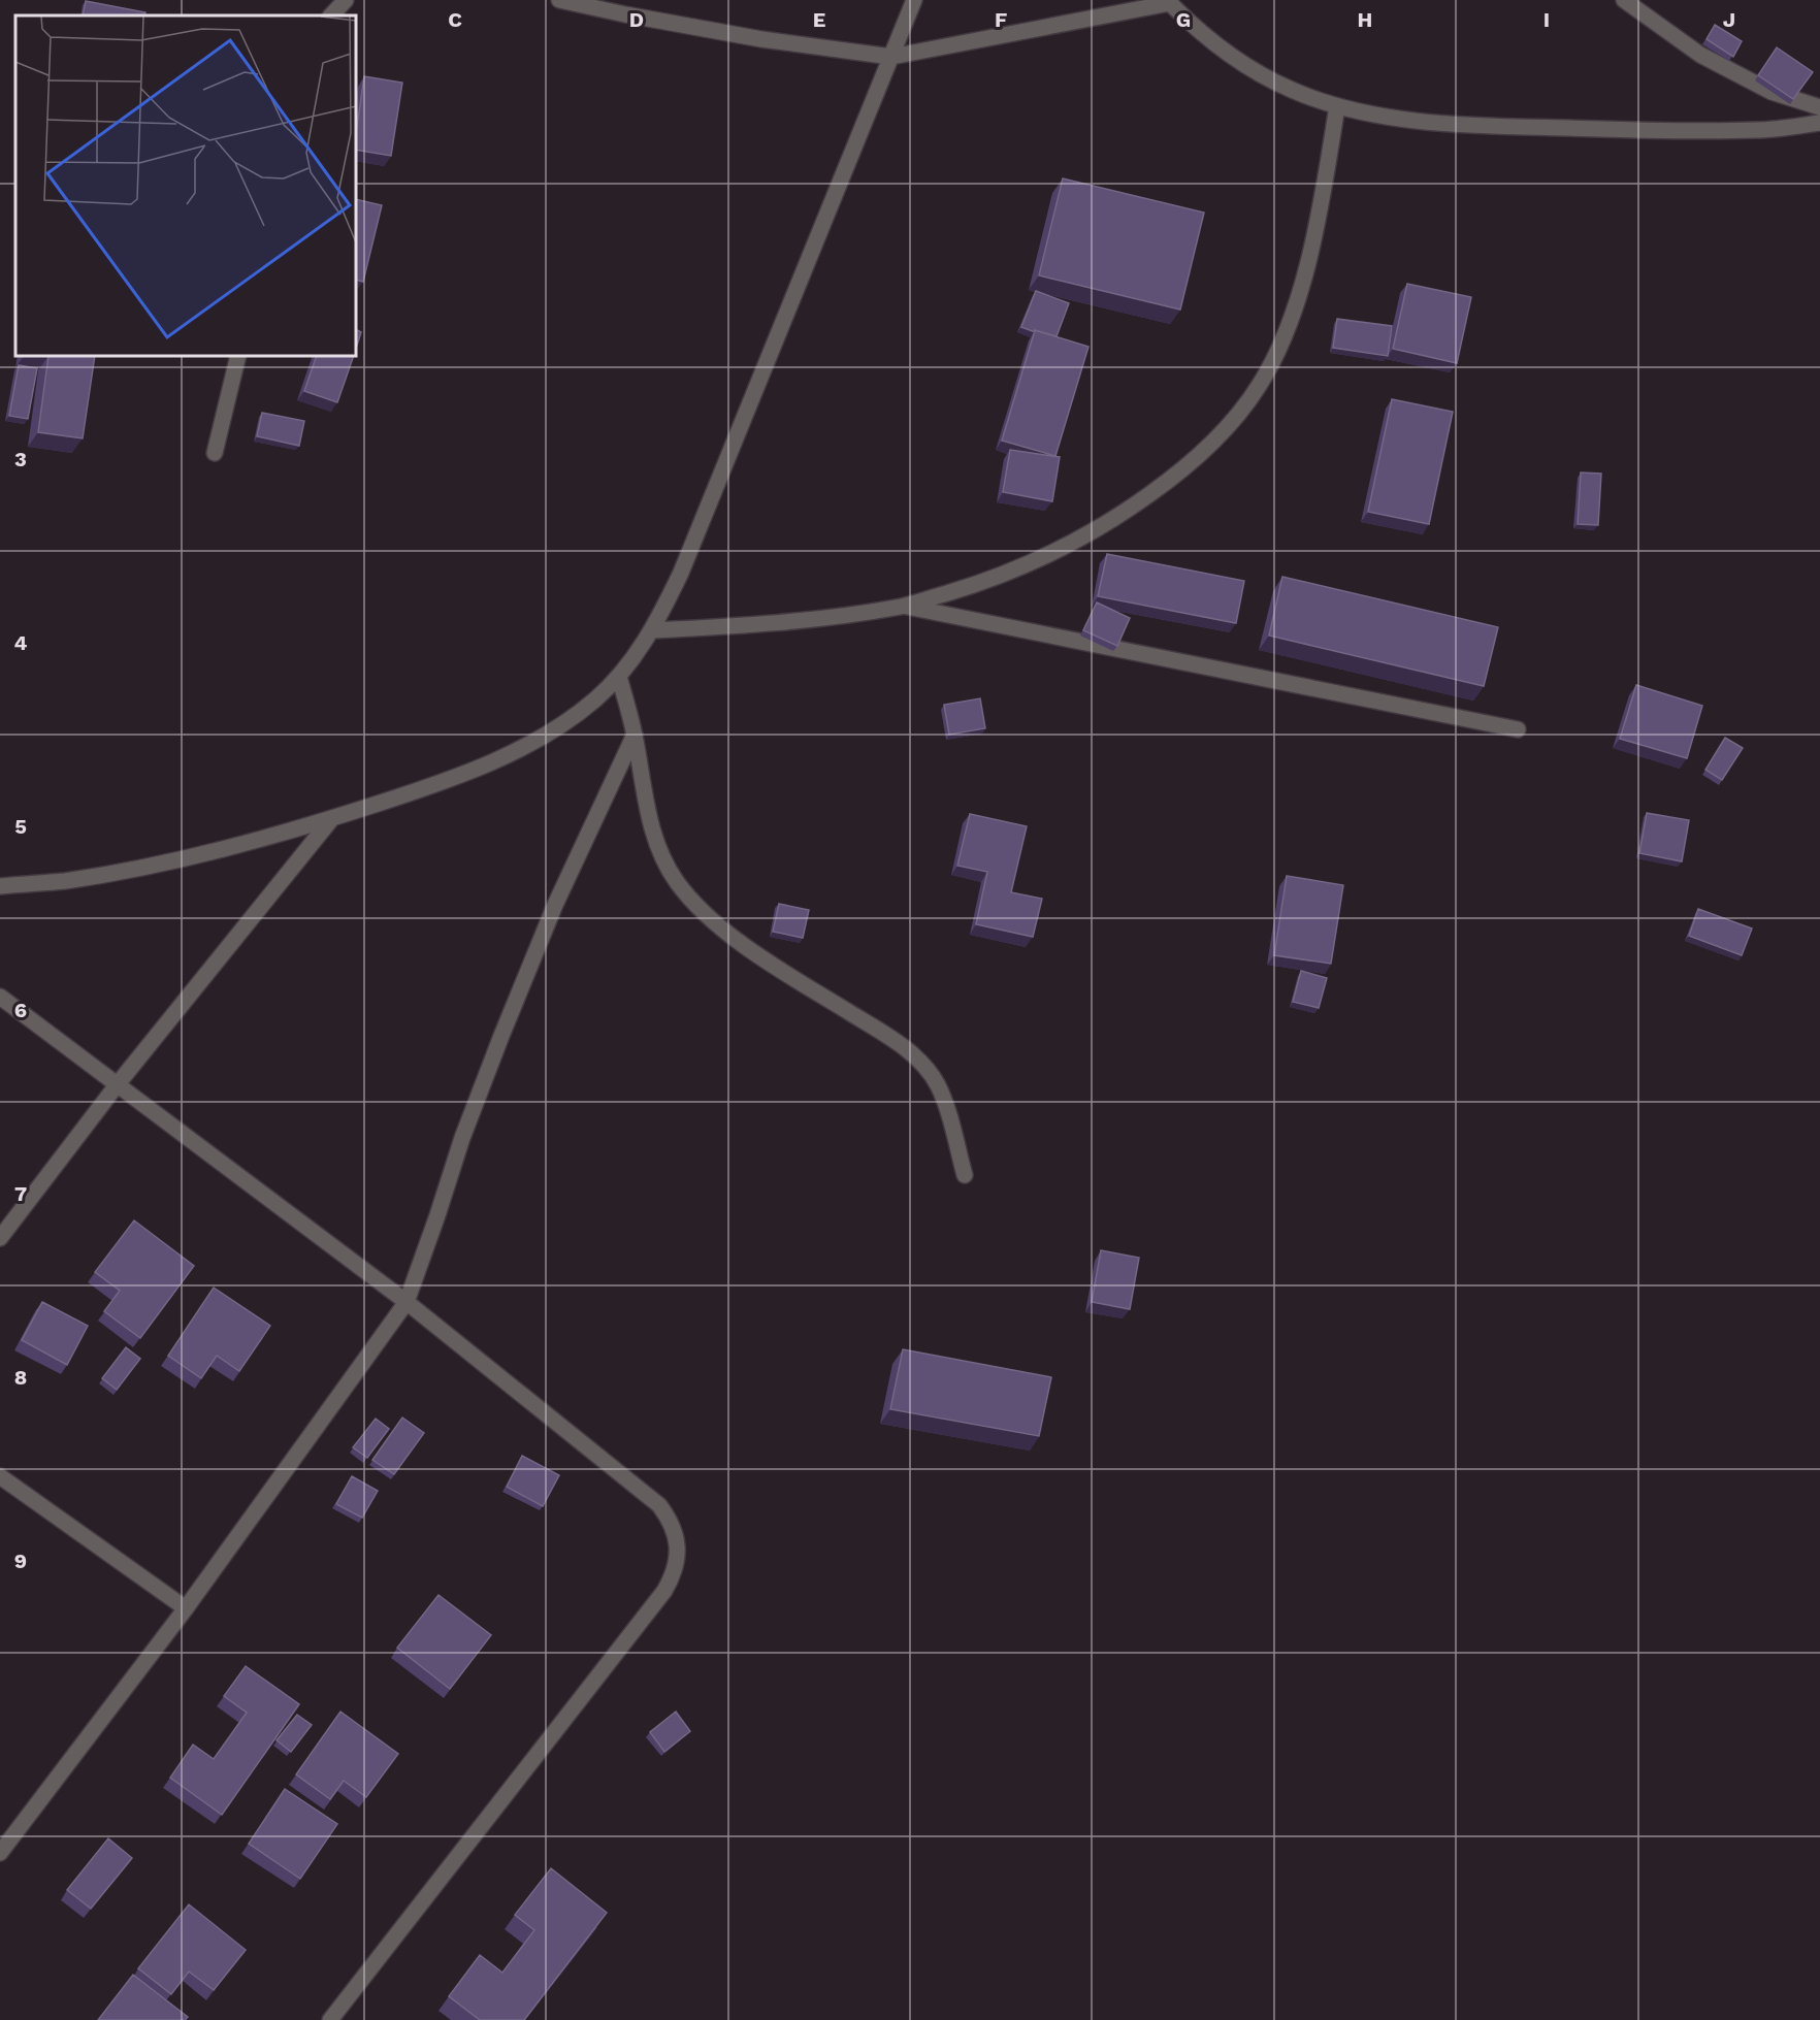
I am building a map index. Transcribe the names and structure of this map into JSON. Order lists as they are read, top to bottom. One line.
{"grid":{"columns":["C","D","E","F","G","H","I","J"],"rows":["3","4","5","6","7","8","9"]}}
